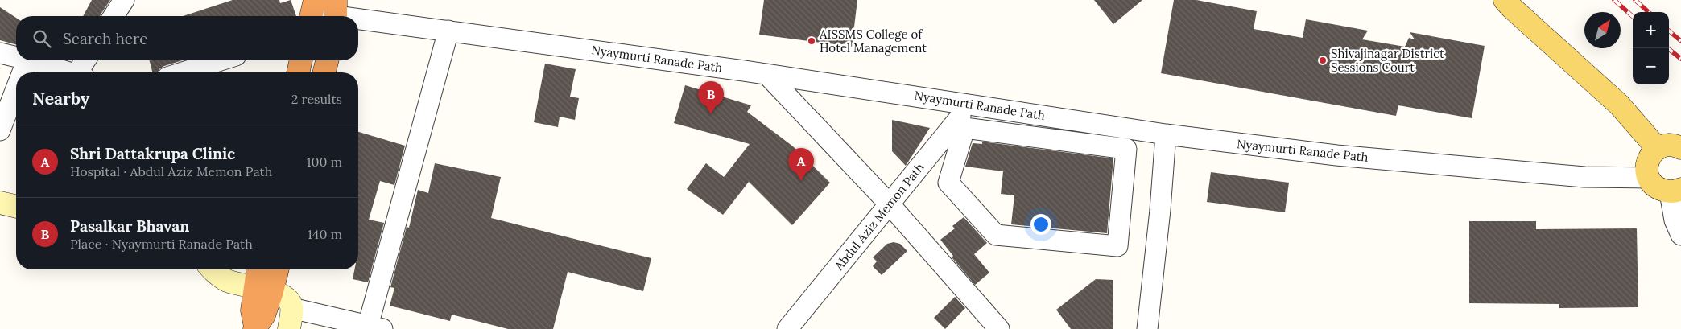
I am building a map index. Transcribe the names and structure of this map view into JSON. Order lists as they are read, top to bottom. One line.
{"streets":{"street":["Nyaymurti Ranade Path","Abdul Aziz Memon Path"]},"crossings":[["Nyaymurti Ranade Path","Abdul Aziz Memon Path"]],"places":["AISSMS College of Hotel Management","Shivajinagar District Sessions Court"],"north":"top right","page":{"map_buttons":["+","−"],"search":"Search here","heading":["Nearby","2 results"],"pins":["B","A"],"list":[{"mark":"A","name":"Shri Dattakrupa Clinic","note":"Hospital · Abdul Aziz Memon Path","value":"100 m"},{"mark":"B","name":"Pasalkar Bhavan","note":"Place · Nyaymurti Ranade Path","value":"140 m"}]}}
